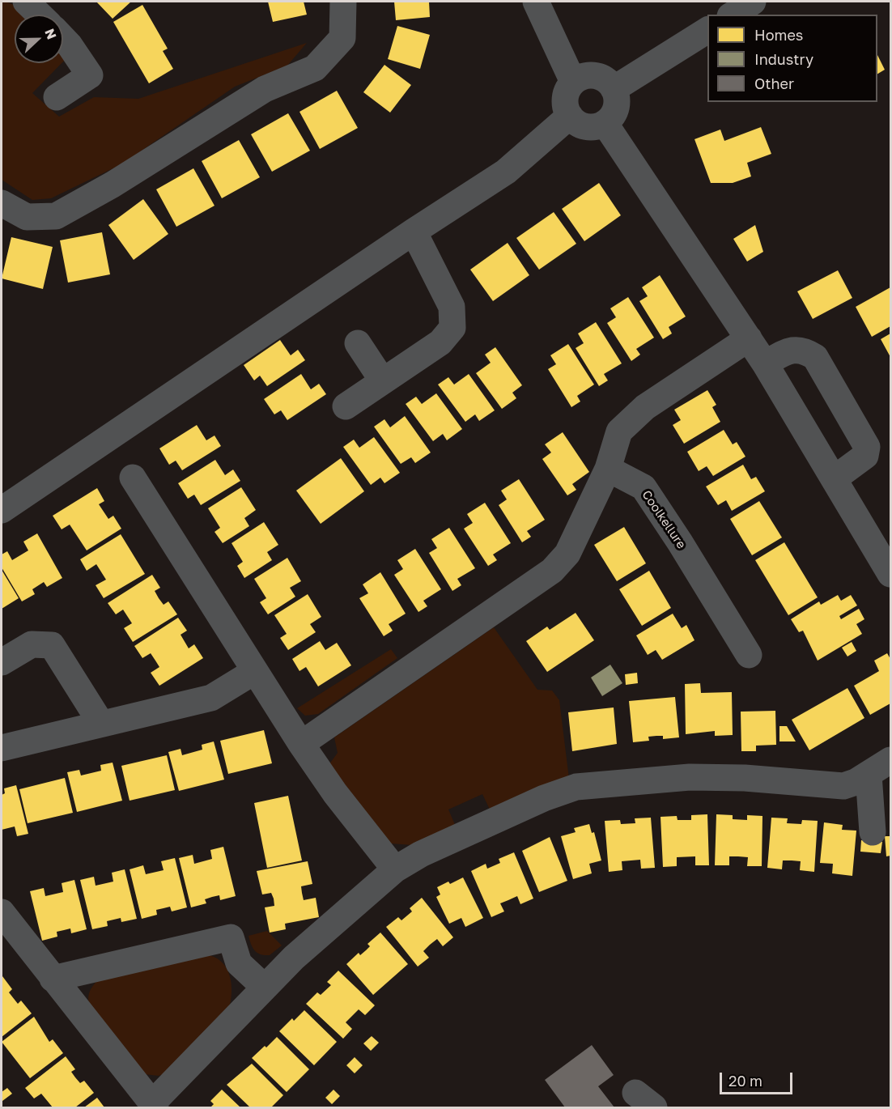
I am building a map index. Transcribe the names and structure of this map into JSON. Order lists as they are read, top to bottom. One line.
{"streets":{"street":["Coolkellure"]},"legend":["Homes","Industry","Other"],"scale_bar":"20 m","north":"right"}
